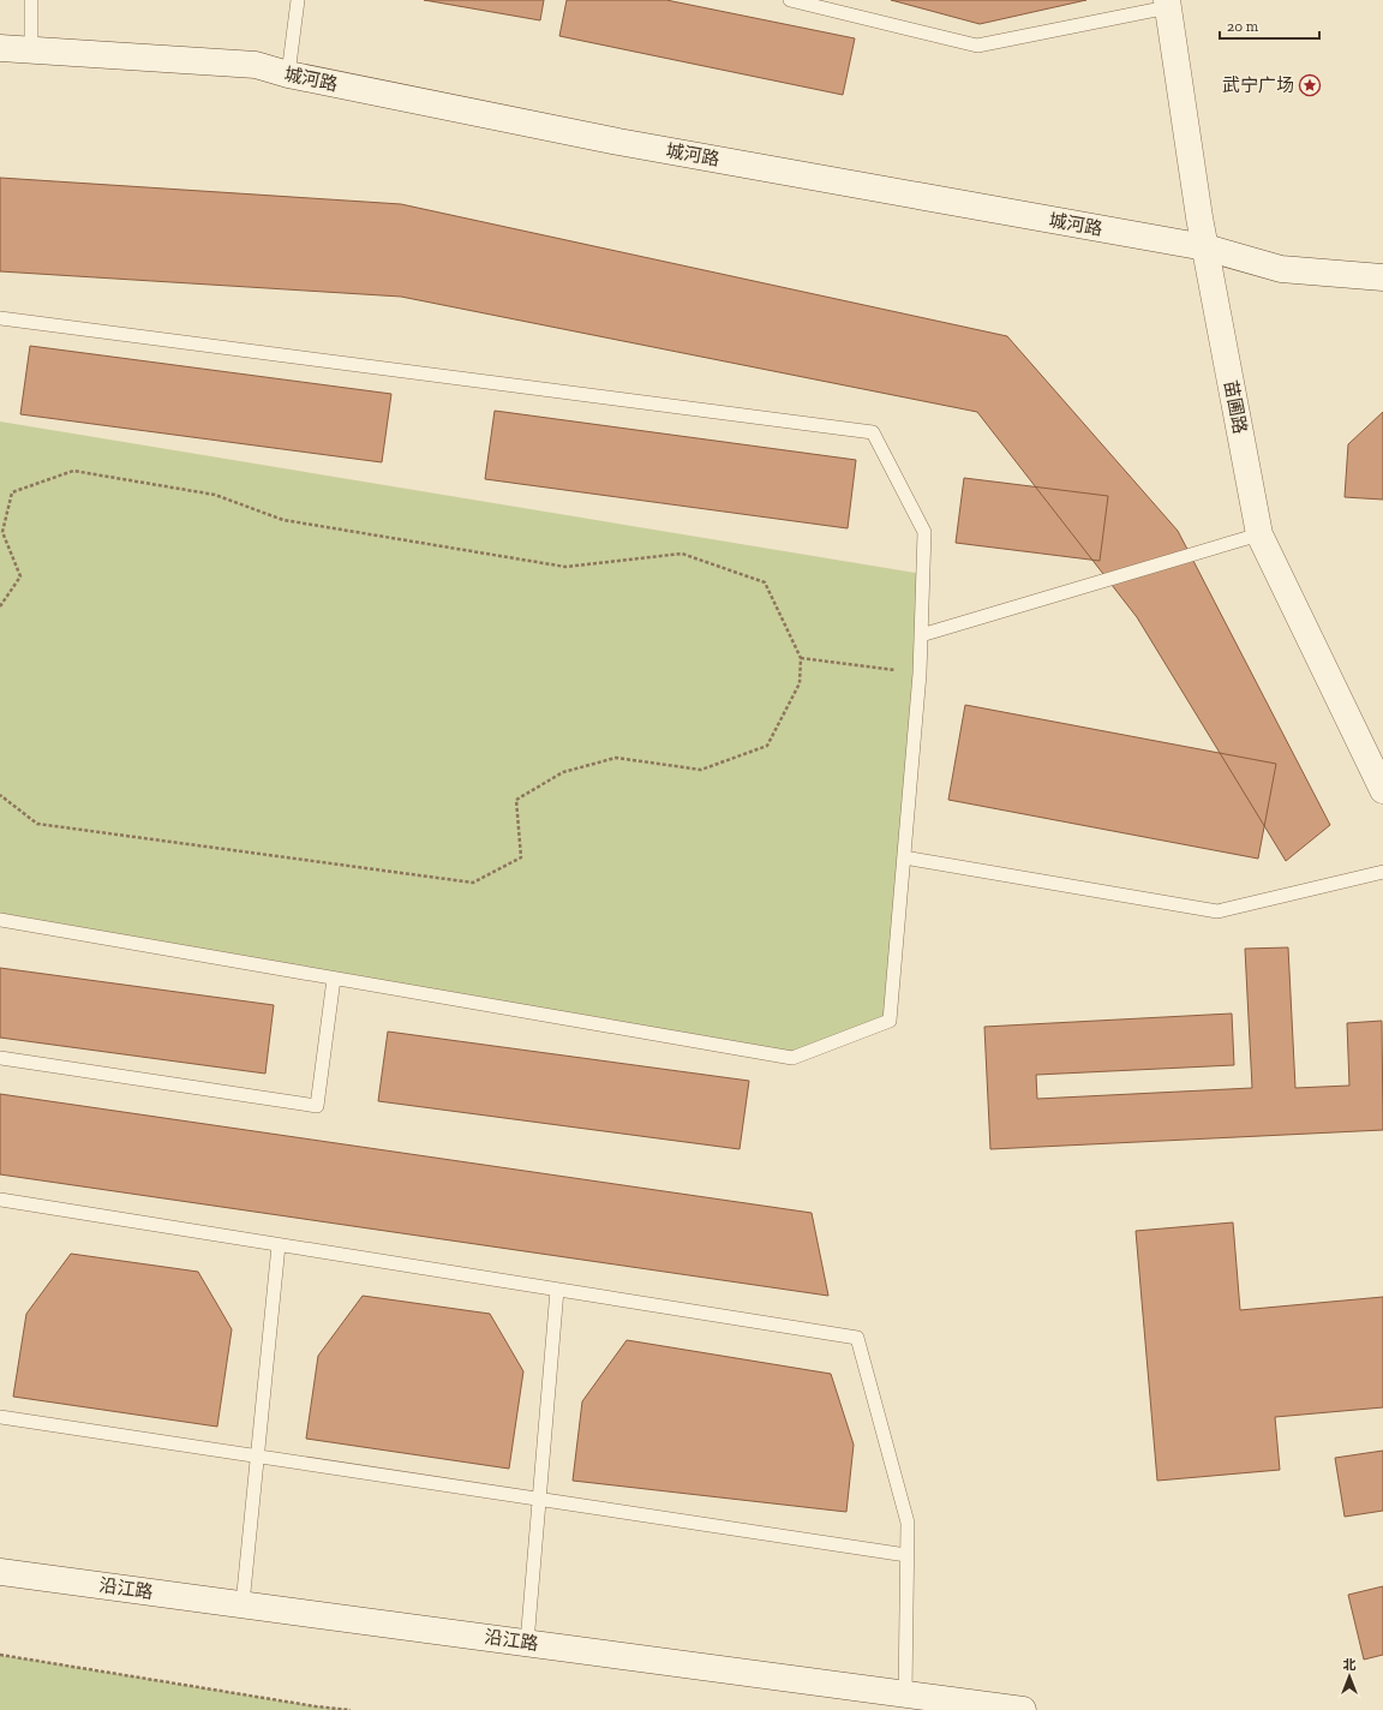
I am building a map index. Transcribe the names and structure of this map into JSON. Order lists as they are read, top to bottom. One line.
{"streets":{"main road":["城河路","苗圃路","沿江路"]},"crossings":[["城河路","苗圃路"]],"places":{"place":["武宁广场"]},"scale_bar":"20 m","north":"top"}
